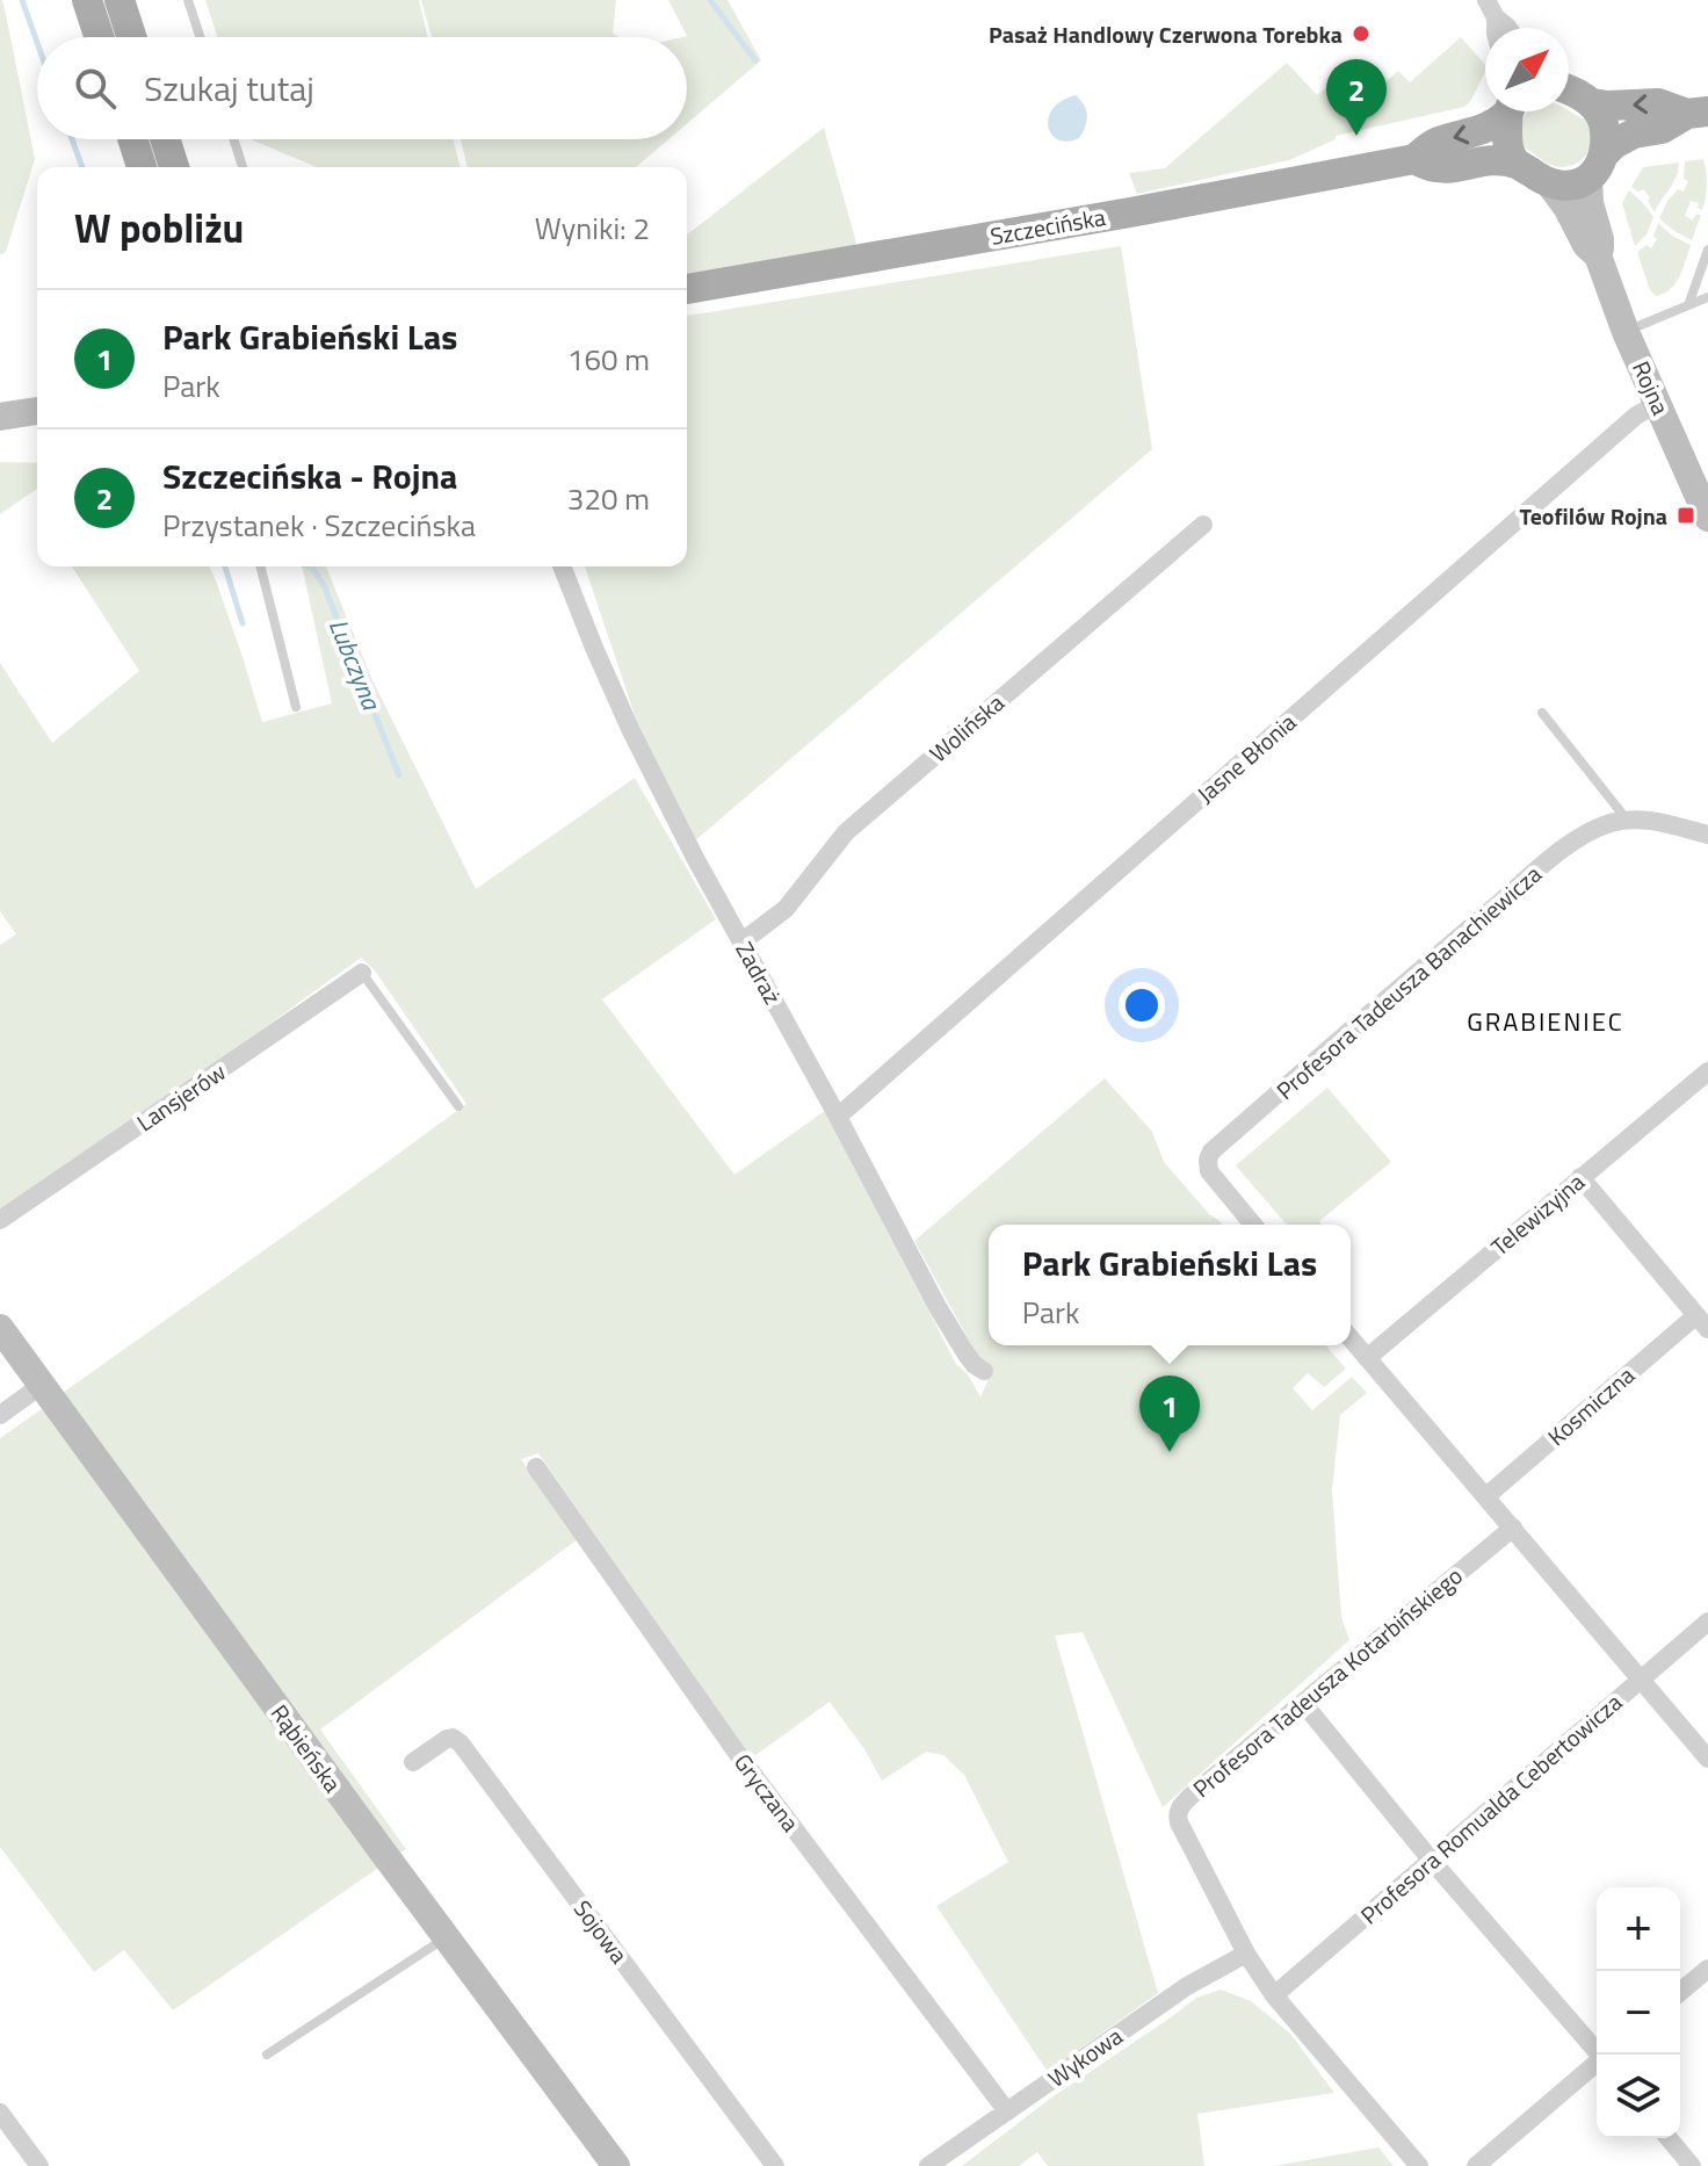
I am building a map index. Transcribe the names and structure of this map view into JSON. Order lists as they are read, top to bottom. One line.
{"streets":{"main road":["Szczecińska"],"street":["Rojna","Wolińska","Jasne Błonia","Zadraż","Profesora Tadeusza Banachiewicza","Lansjerów","Telewizyjna","Kosmiczna","Profesora Tadeusza Kotarbińskiego","Rąbieńska","Gryczana","Profesora Romualda Cebertowicza","Sojowa","Wykowa"]},"crossings":[["Rojna","Jasne Błonia"],["Wolińska","Zadraż"],["Jasne Błonia","Zadraż"],["Profesora Tadeusza Kotarbińskiego","Profesora Romualda Cebertowicza"],["Profesora Tadeusza Kotarbińskiego","Wykowa"],["Gryczana","Wykowa"]],"districts":["GRABIENIEC"],"water":["Lubczyna"],"places":{"other":["Pasaż Handlowy Czerwona Torebka"],"transit":["Teofilów Rojna"]},"north":"top right","page":{"search":"Szukaj tutaj","pins":["2","1"],"heading":["W pobliżu","Wyniki: 2"],"list":[{"mark":"1","name":"Park Grabieński Las","note":"Park","value":"160 m"},{"mark":"2","name":"Szczecińska - Rojna","note":"Przystanek · Szczecińska","value":"320 m"}],"popup":["Park Grabieński Las","Park"],"map_buttons":["+","−"]}}
